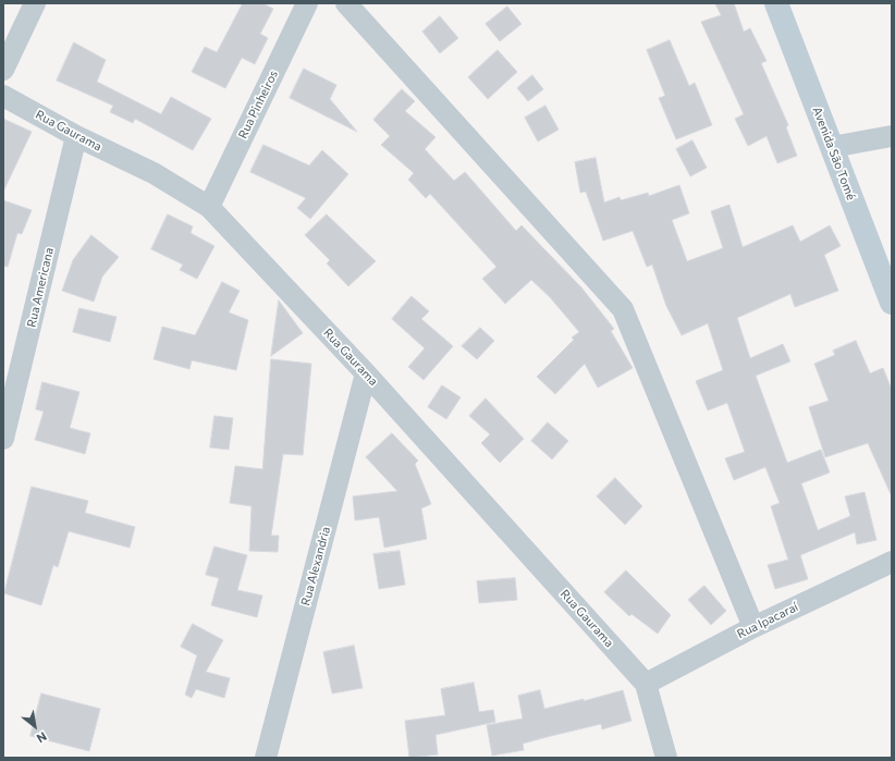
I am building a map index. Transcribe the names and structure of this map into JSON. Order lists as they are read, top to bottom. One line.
{"streets":{"street":["Rua Pinheiros","Rua Gaurama","Avenida São Tomé","Rua Americana","Rua Alexandria","Rua Ipacaraí"]},"crossings":[["Rua Pinheiros","Rua Gaurama"],["Rua Gaurama","Rua Americana"],["Rua Gaurama","Rua Alexandria"],["Rua Gaurama","Rua Ipacaraí"]],"north":"bottom right"}
